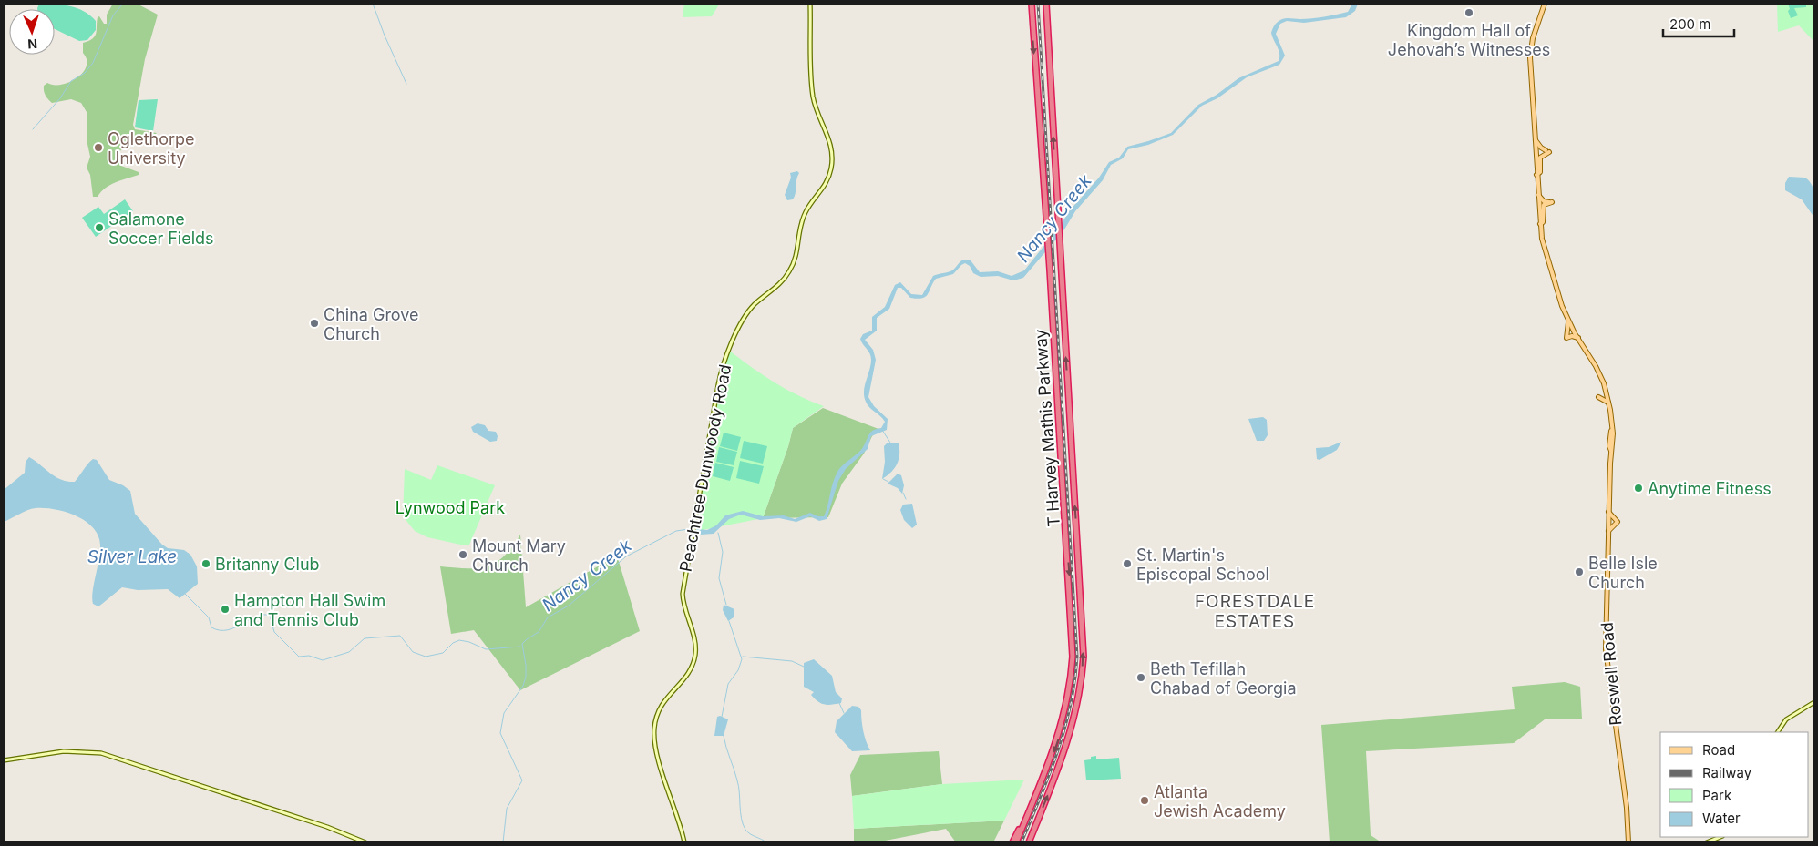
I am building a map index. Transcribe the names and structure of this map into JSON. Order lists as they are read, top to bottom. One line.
{"streets":{"highway":["T Harvey Mathis Parkway"],"main road":["Peachtree Dunwoody Road","Roswell Road"]},"districts":["FORESTDALE ESTATES"],"water":["Nancy Creek","Silver Lake"],"parks":["Lynwood Park"],"places":["Kingdom Hall of Jehovah’s Witnesses","Oglethorpe University","Salamone Soccer Fields","China Grove Church","Anytime Fitness","Mount Mary Church","Britanny Club","St. Martin's Episcopal School","Belle Isle Church","Hampton Hall Swim and Tennis Club","Beth Tefillah Chabad of Georgia","Atlanta Jewish Academy"],"legend":["Road","Railway","Park","Water"],"scale_bar":"200 m","north":"bottom"}
